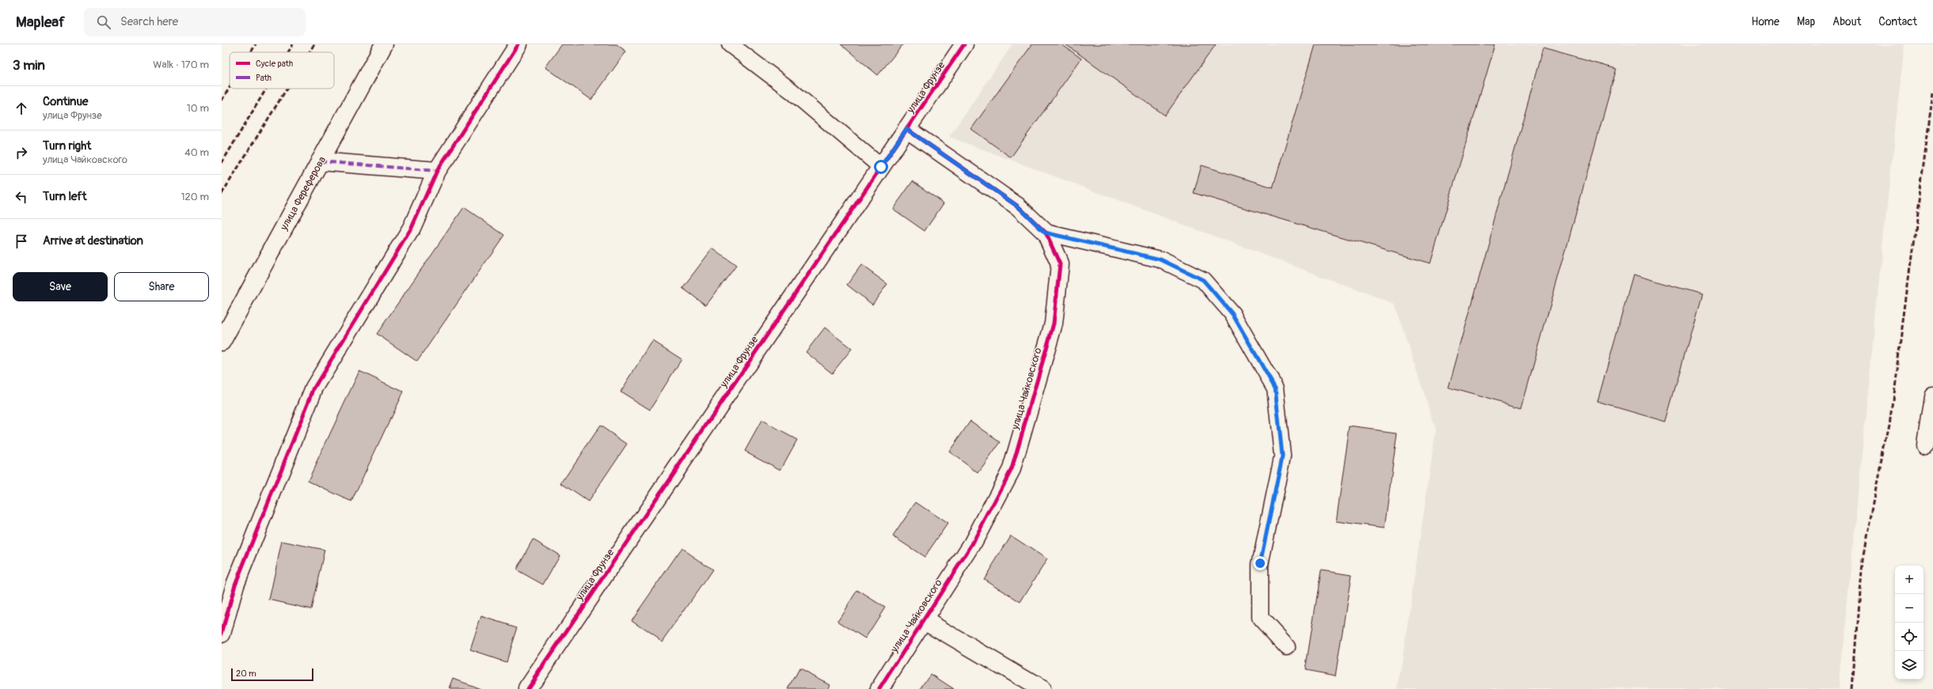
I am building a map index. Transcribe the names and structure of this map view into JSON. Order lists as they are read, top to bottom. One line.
{"streets":{"street":["улица Фрунзе","улица Фереферова","улица Чайковского"]},"crossings":[["улица Фрунзе","улица Чайковского"]],"legend":["Cycle path","Path"],"scale_bar":"20 m","page":{"header":"Mapleaf","search":"Search here","nav":["Home","Map","About","Contact"],"heading":["3 min","Walk · 170 m"],"list":[["Continue","улица Фрунзе","10 m"],["Turn right","улица Чайковского","40 m"],["Turn left","120 m"],"Arrive at destination"],"buttons":["Save","Share"],"map_buttons":["+","−"],"scale":"20 m"}}
